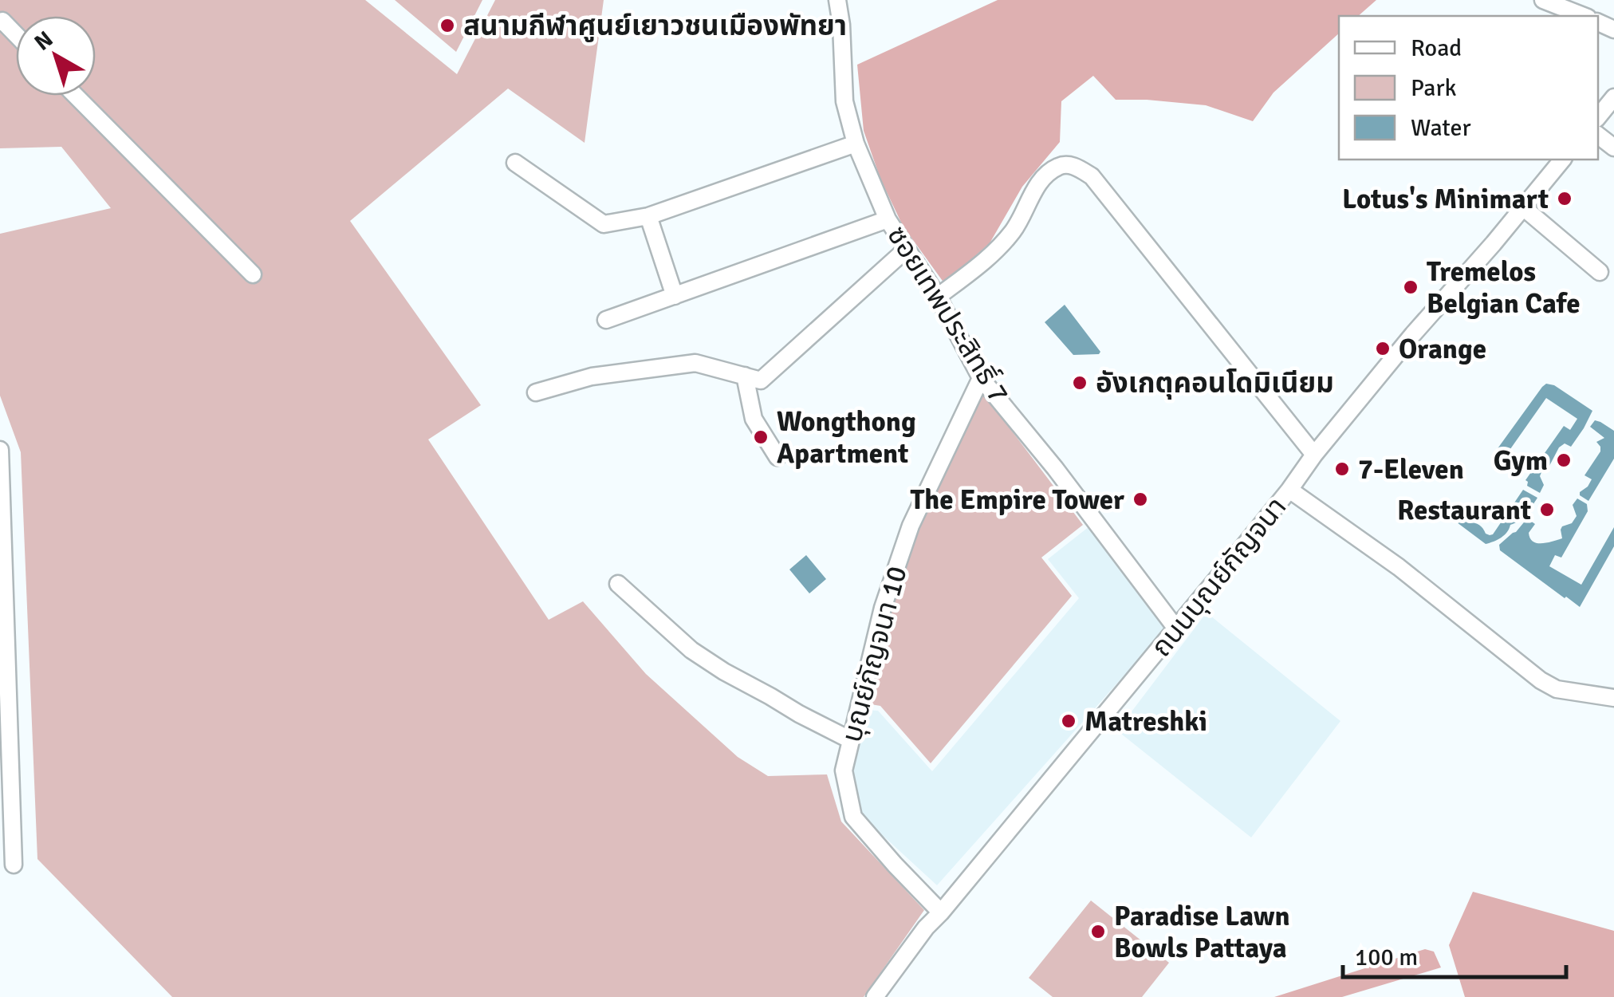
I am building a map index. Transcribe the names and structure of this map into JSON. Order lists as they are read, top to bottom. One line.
{"streets":{"street":["ซอยเทพประสิทธิ์ 7","ถนนบุณย์กัญจนา","บุณย์กัญจนา 10"]},"crossings":[["ซอยเทพประสิทธิ์ 7","ถนนบุณย์กัญจนา"],["ซอยเทพประสิทธิ์ 7","บุณย์กัญจนา 10"],["ถนนบุณย์กัญจนา","บุณย์กัญจนา 10"]],"places":["สนามกีฬาศูนย์เยาวชนเมืองพัทยา","Lotus's Minimart","Tremelos Belgian Cafe","Orange","อังเกตุคอนโดมิเนียม","Wongthong Apartment","Gym","7-Eleven","The Empire Tower","Restaurant","Matreshki","Paradise Lawn Bowls Pattaya"],"legend":["Road","Park","Water"],"scale_bar":"100 m","north":"top left"}
